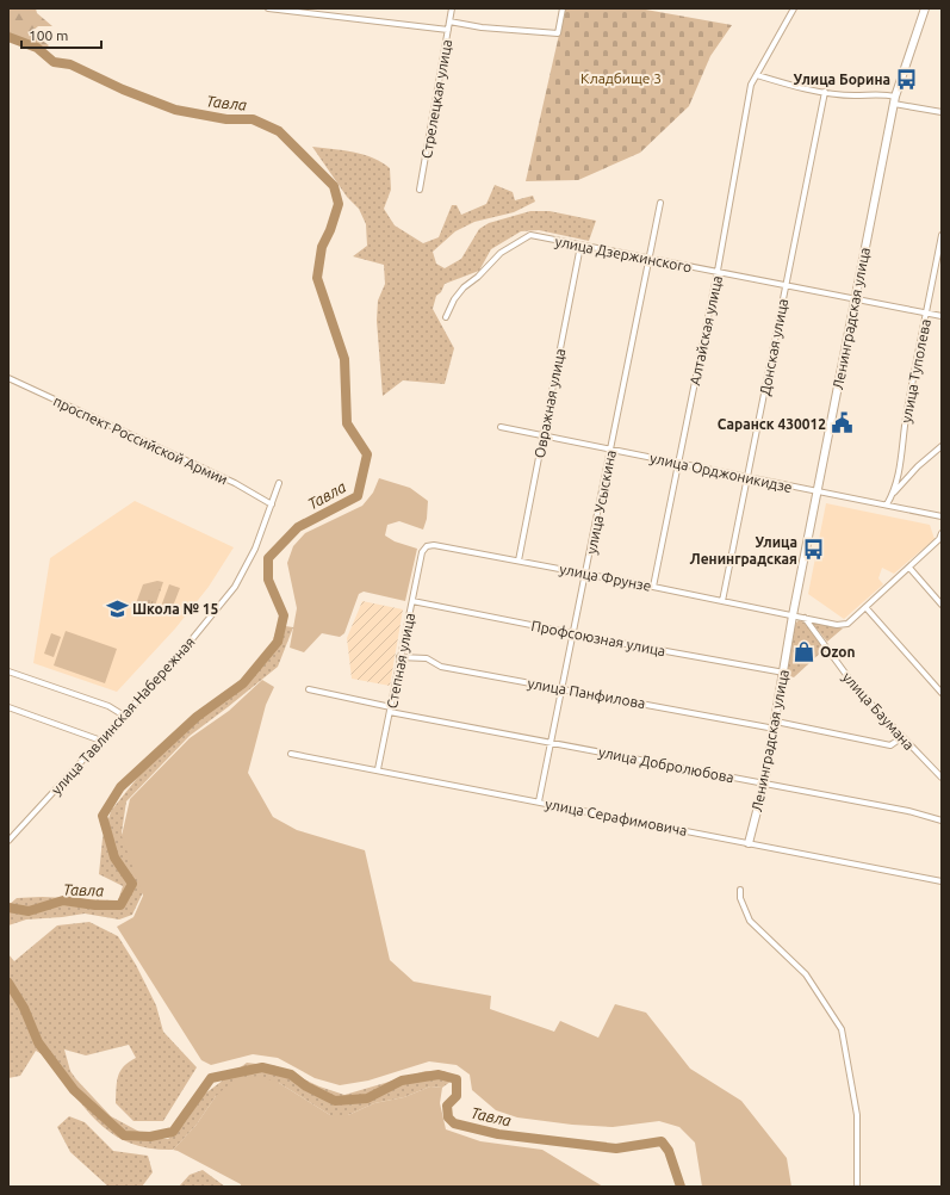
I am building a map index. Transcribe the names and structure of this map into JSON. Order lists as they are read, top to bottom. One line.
{"streets":{"street":["Стрелецкая улица","улица Дзержинского","Ленинградская улица","Алтайская улица","Донская улица","улица Туполева","Овражная улица","проспект Российской Армии","улица Орджоникидзе","улица Усыскина","улица Фрунзе","Профсоюзная улица","Степная улица","улица Панфилова","улица Баумана","улица Тавлинская Набережная","улица Добролюбова","улица Серафимовича"]},"crossings":[["улица Дзержинского","Ленинградская улица"],["улица Дзержинского","Алтайская улица"],["улица Дзержинского","Донская улица"],["улица Дзержинского","улица Туполева"],["улица Дзержинского","Овражная улица"],["улица Дзержинского","улица Усыскина"],["Ленинградская улица","улица Орджоникидзе"],["Ленинградская улица","улица Фрунзе"],["Ленинградская улица","Профсоюзная улица"],["Ленинградская улица","улица Панфилова"],["Ленинградская улица","улица Добролюбова"],["Ленинградская улица","улица Серафимовича"],["Алтайская улица","улица Орджоникидзе"],["Алтайская улица","улица Фрунзе"],["Донская улица","улица Орджоникидзе"],["Донская улица","улица Фрунзе"],["улица Туполева","улица Орджоникидзе"],["Овражная улица","улица Орджоникидзе"],["Овражная улица","улица Фрунзе"],["проспект Российской Армии","улица Тавлинская Набережная"],["улица Орджоникидзе","улица Усыскина"],["улица Усыскина","улица Фрунзе"],["улица Усыскина","Профсоюзная улица"],["улица Усыскина","улица Панфилова"],["улица Усыскина","улица Добролюбова"],["улица Усыскина","улица Серафимовича"],["улица Фрунзе","Степная улица"],["улица Фрунзе","улица Баумана"],["Профсоюзная улица","Степная улица"],["Степная улица","улица Панфилова"],["Степная улица","улица Добролюбова"],["Степная улица","улица Серафимовича"],["улица Панфилова","улица Баумана"]],"water":["Тавла"],"parks":["Кладбище 3"],"places":{"bus stop":["Улица Борина","Улица Ленинградская"],"public building":["Саранск 430012"],"school or university":["Школа № 15"],"shop":["Ozon"]},"scale_bar":"100 m"}
